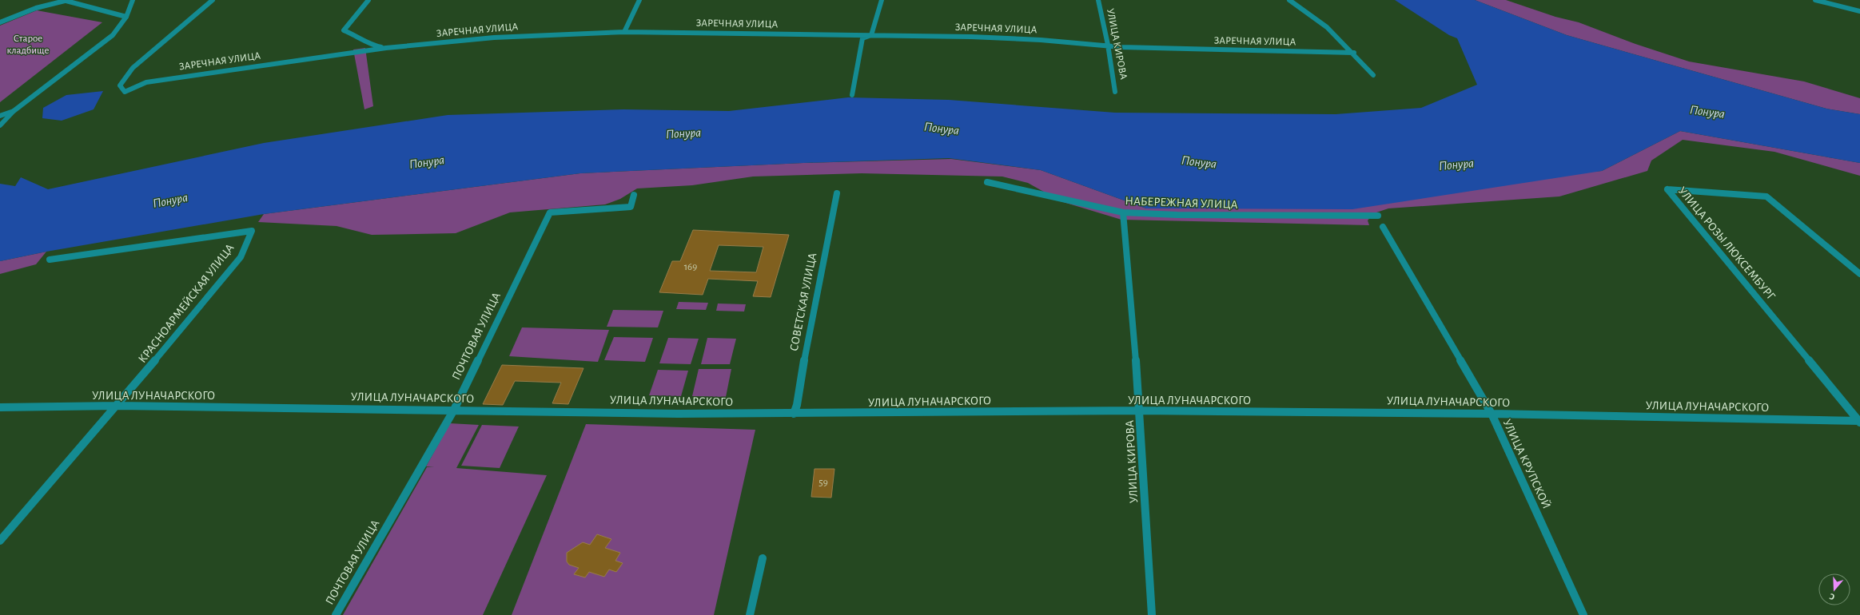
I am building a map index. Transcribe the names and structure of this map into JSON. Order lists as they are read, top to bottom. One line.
{"streets":{"street":["ЗАРЕЧНАЯ УЛИЦА","УЛИЦА КИРОВА","НАБЕРЕЖНАЯ УЛИЦА","УЛИЦА РОЗЫ ЛЮКСЕМБУРГ","СОВЕТСКАЯ УЛИЦА","КРАСНОАРМЕЙСКАЯ УЛИЦА","ПОЧТОВАЯ УЛИЦА","УЛИЦА ЛУНАЧАРСКОГО","УЛИЦА КРУПСКОЙ"]},"crossings":[["ЗАРЕЧНАЯ УЛИЦА","УЛИЦА КИРОВА"],["УЛИЦА КИРОВА","НАБЕРЕЖНАЯ УЛИЦА"],["УЛИЦА КИРОВА","УЛИЦА ЛУНАЧАРСКОГО"],["УЛИЦА РОЗЫ ЛЮКСЕМБУРГ","УЛИЦА ЛУНАЧАРСКОГО"],["СОВЕТСКАЯ УЛИЦА","УЛИЦА ЛУНАЧАРСКОГО"],["КРАСНОАРМЕЙСКАЯ УЛИЦА","УЛИЦА ЛУНАЧАРСКОГО"],["ПОЧТОВАЯ УЛИЦА","УЛИЦА ЛУНАЧАРСКОГО"],["УЛИЦА ЛУНАЧАРСКОГО","УЛИЦА КРУПСКОЙ"]],"water":["Понура"],"parks":["Старое кладбище"],"house_numbers":["169","59"],"north":"bottom"}
